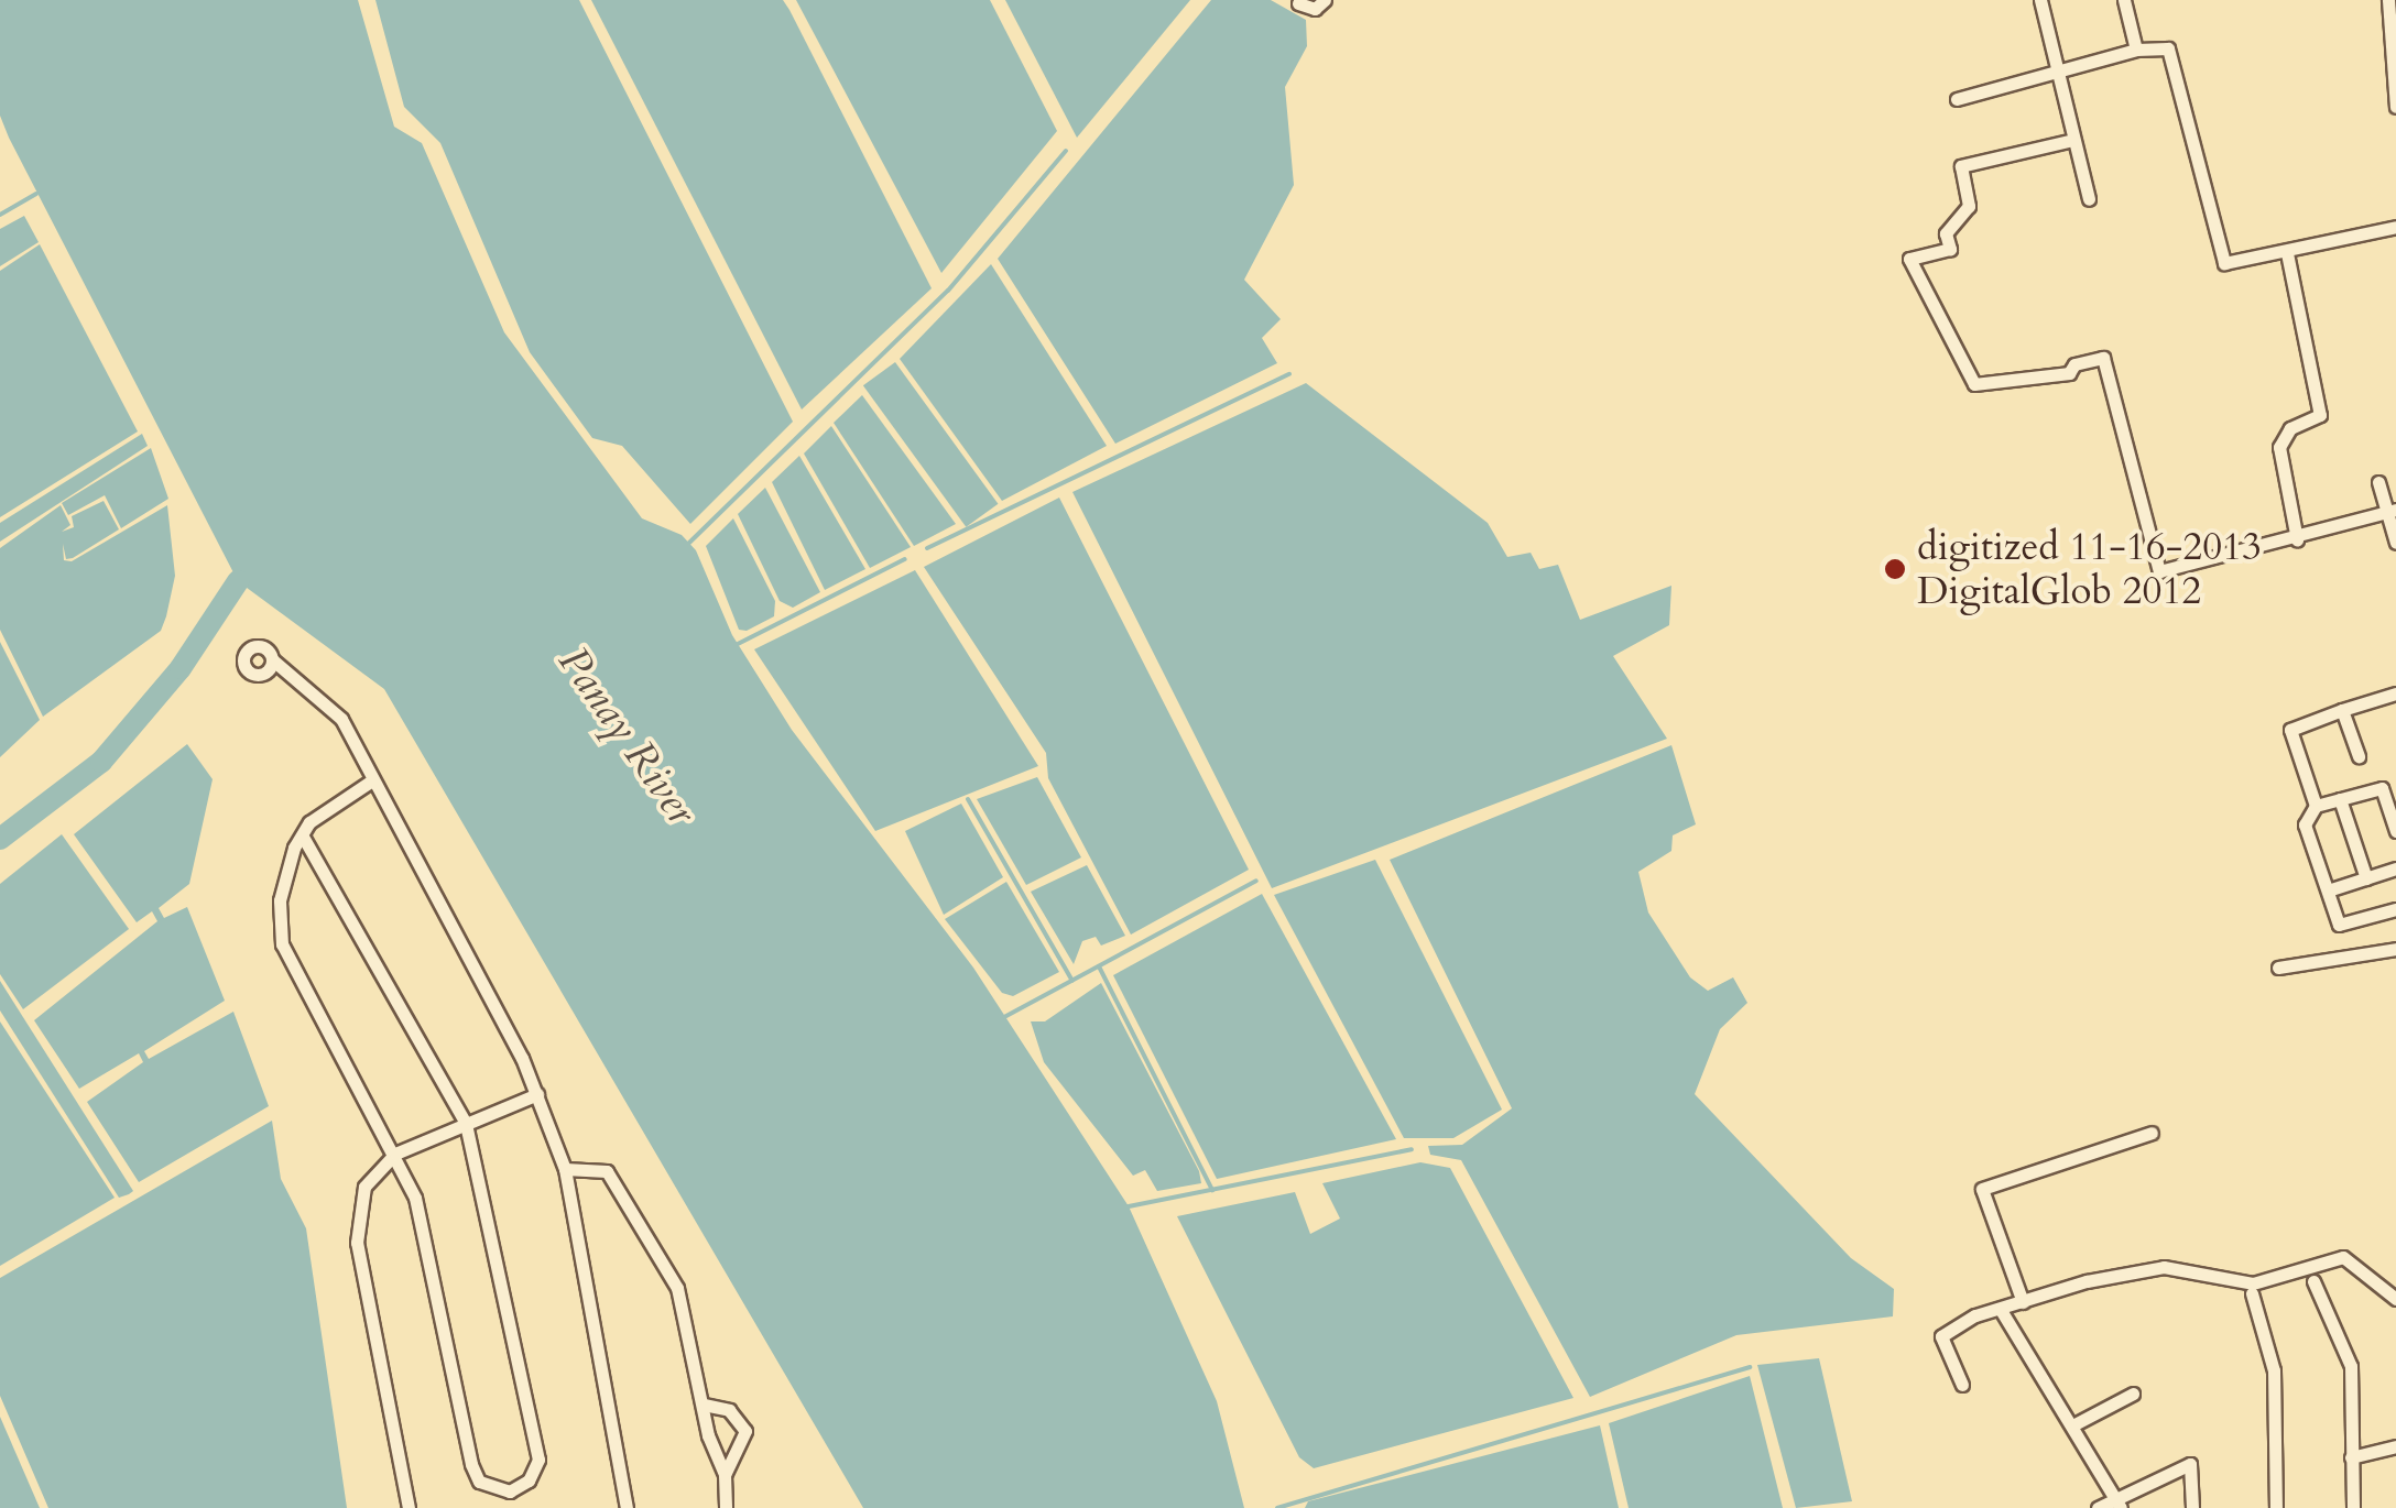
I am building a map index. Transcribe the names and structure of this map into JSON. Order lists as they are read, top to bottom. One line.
{"water":["Panay River"],"places":["digitized 11-16-2013 DigitalGlob 2012"]}
